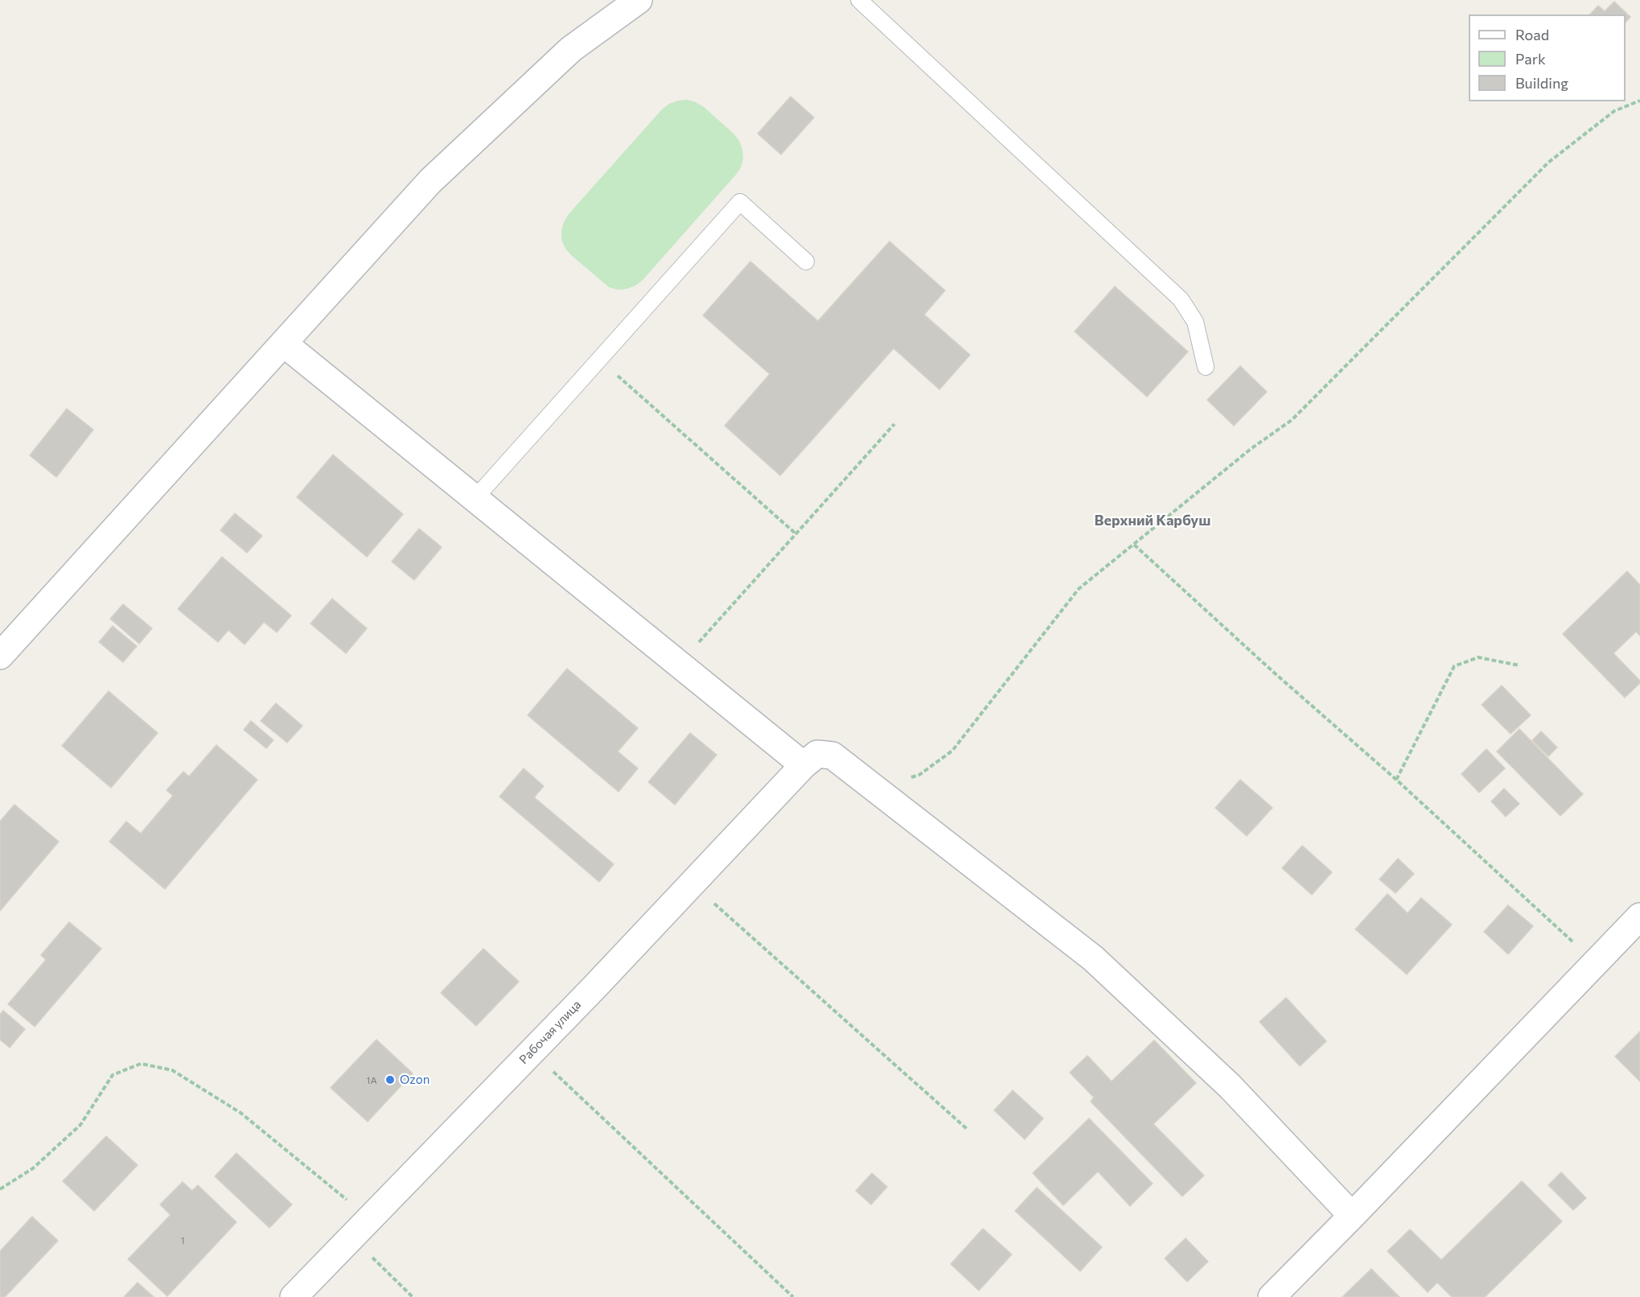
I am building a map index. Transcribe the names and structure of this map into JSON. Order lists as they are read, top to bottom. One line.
{"streets":{"street":["Рабочая улица"]},"districts":["Верхний Карбуш"],"places":["Ozon"],"house_numbers":["1А","1"],"legend":["Road","Park","Building"]}
